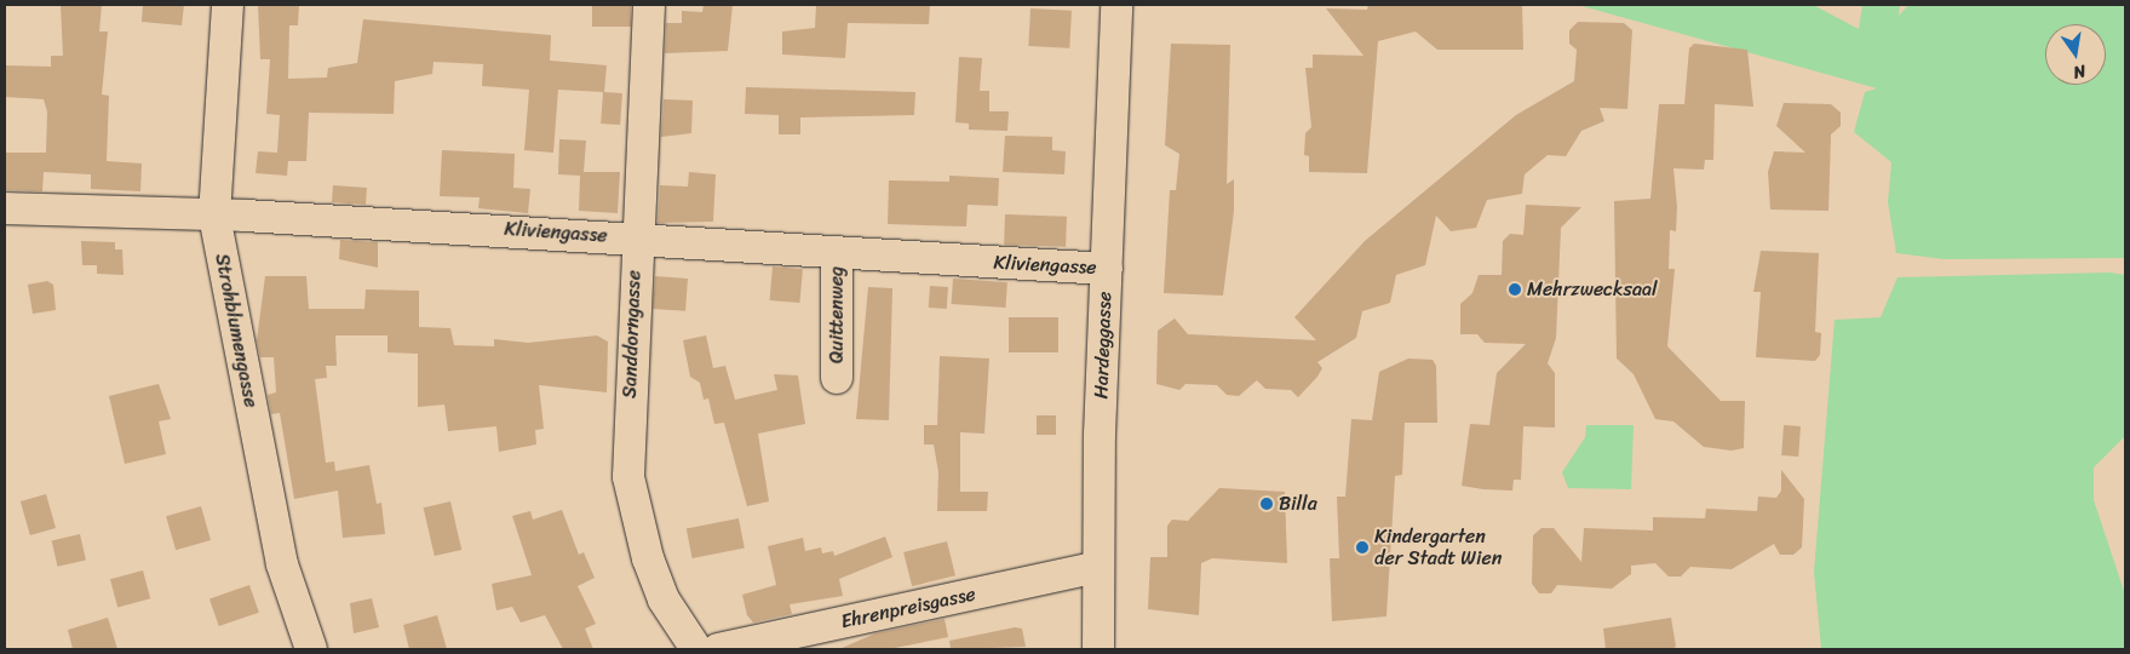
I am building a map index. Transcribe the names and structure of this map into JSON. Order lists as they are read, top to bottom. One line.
{"streets":{"street":["Kliviengasse","Quittenweg","Strohblumengasse","Sanddorngasse","Hardeggasse","Ehrenpreisgasse"]},"crossings":[["Kliviengasse","Quittenweg"],["Kliviengasse","Strohblumengasse"],["Kliviengasse","Sanddorngasse"],["Kliviengasse","Hardeggasse"],["Hardeggasse","Ehrenpreisgasse"]],"places":["Mehrzwecksaal","Billa","Kindergarten der Stadt Wien"],"north":"bottom"}
